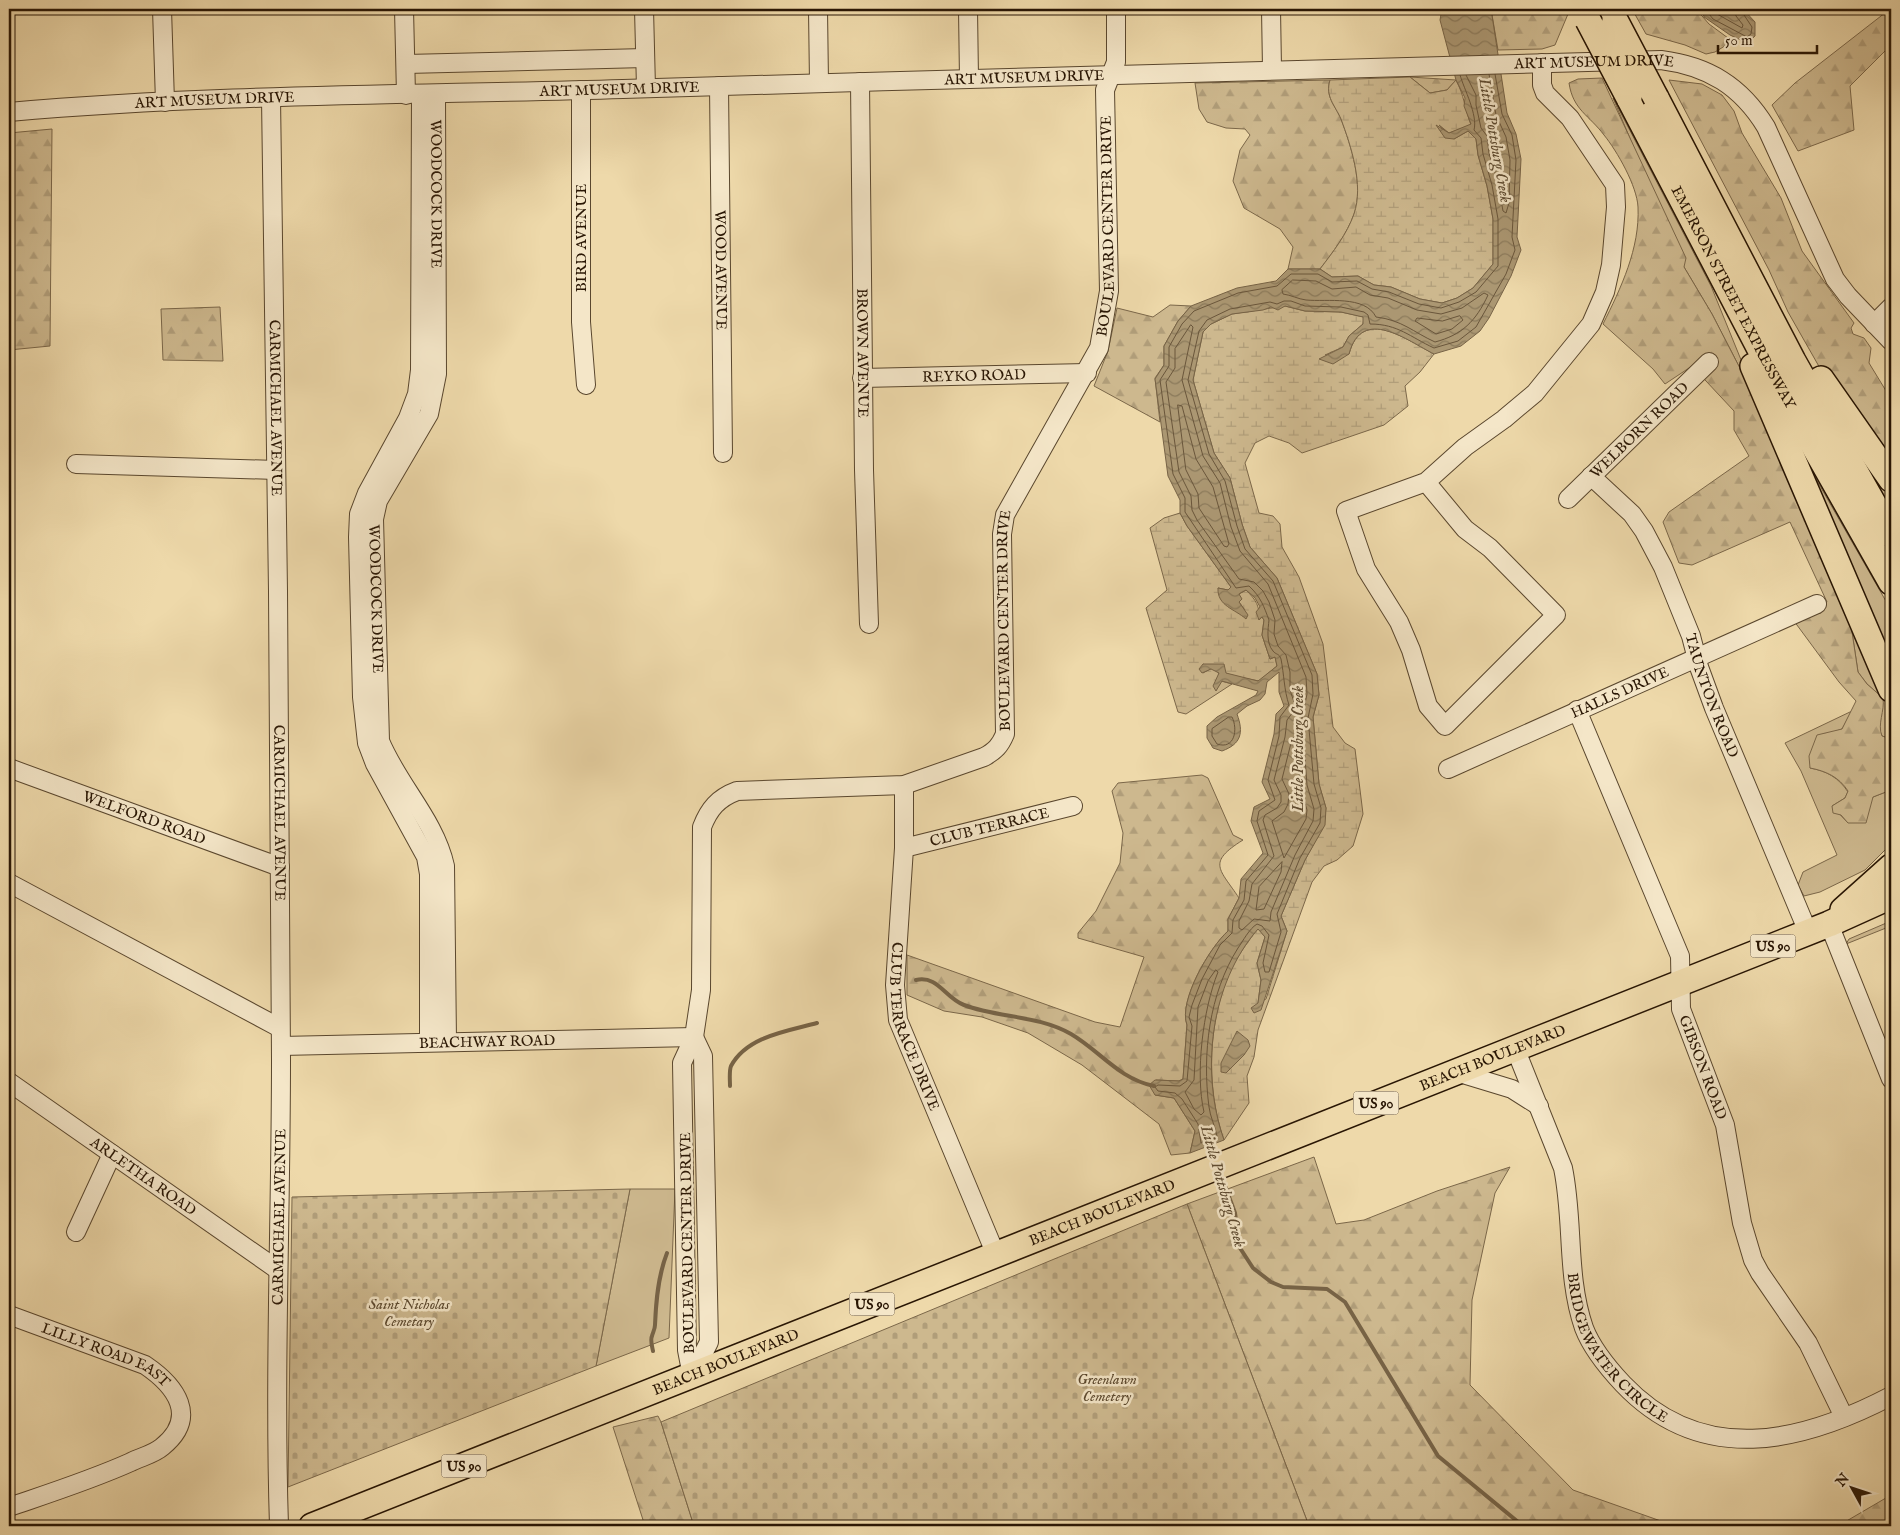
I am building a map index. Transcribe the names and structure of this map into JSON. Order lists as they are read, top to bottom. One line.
{"streets":{"highway":["EMERSON STREET EXPRESSWAY","US 90","BEACH BOULEVARD"],"street":["ART MUSEUM DRIVE","WOODCOCK DRIVE","BOULEVARD CENTER DRIVE","BIRD AVENUE","WOOD AVENUE","BROWN AVENUE","REYKO ROAD","CARMICHAEL AVENUE","WELBORN ROAD","HALLS DRIVE","TAUNTON ROAD","WELFORD ROAD","CLUB TERRACE","CLUB TERRACE DRIVE","BEACHWAY ROAD","GIBSON ROAD","ARLETHA ROAD","BRIDGEWATER CIRCLE","LILLY ROAD EAST"]},"crossings":[["ART MUSEUM DRIVE","WOODCOCK DRIVE"],["ART MUSEUM DRIVE","BOULEVARD CENTER DRIVE"],["ART MUSEUM DRIVE","BIRD AVENUE"],["ART MUSEUM DRIVE","WOOD AVENUE"],["ART MUSEUM DRIVE","BROWN AVENUE"],["ART MUSEUM DRIVE","CARMICHAEL AVENUE"],["WOODCOCK DRIVE","BEACHWAY ROAD"],["BOULEVARD CENTER DRIVE","REYKO ROAD"],["BOULEVARD CENTER DRIVE","CLUB TERRACE DRIVE"],["BOULEVARD CENTER DRIVE","BEACHWAY ROAD"],["BOULEVARD CENTER DRIVE","BEACH BOULEVARD"],["BROWN AVENUE","REYKO ROAD"],["CARMICHAEL AVENUE","WELFORD ROAD"],["CARMICHAEL AVENUE","BEACHWAY ROAD"],["CARMICHAEL AVENUE","ARLETHA ROAD"],["WELBORN ROAD","TAUNTON ROAD"],["HALLS DRIVE","TAUNTON ROAD"],["HALLS DRIVE","GIBSON ROAD"],["TAUNTON ROAD","BEACH BOULEVARD"],["CLUB TERRACE","CLUB TERRACE DRIVE"],["CLUB TERRACE DRIVE","BEACH BOULEVARD"],["BEACH BOULEVARD","GIBSON ROAD"],["BEACH BOULEVARD","BRIDGEWATER CIRCLE"],["GIBSON ROAD","BRIDGEWATER CIRCLE"]],"water":["Little Pottsburg Creek"],"parks":["Saint Nicholas Cemetary","Greenlawn Cemetery"],"scale_bar":"50 m","north":"top left"}
